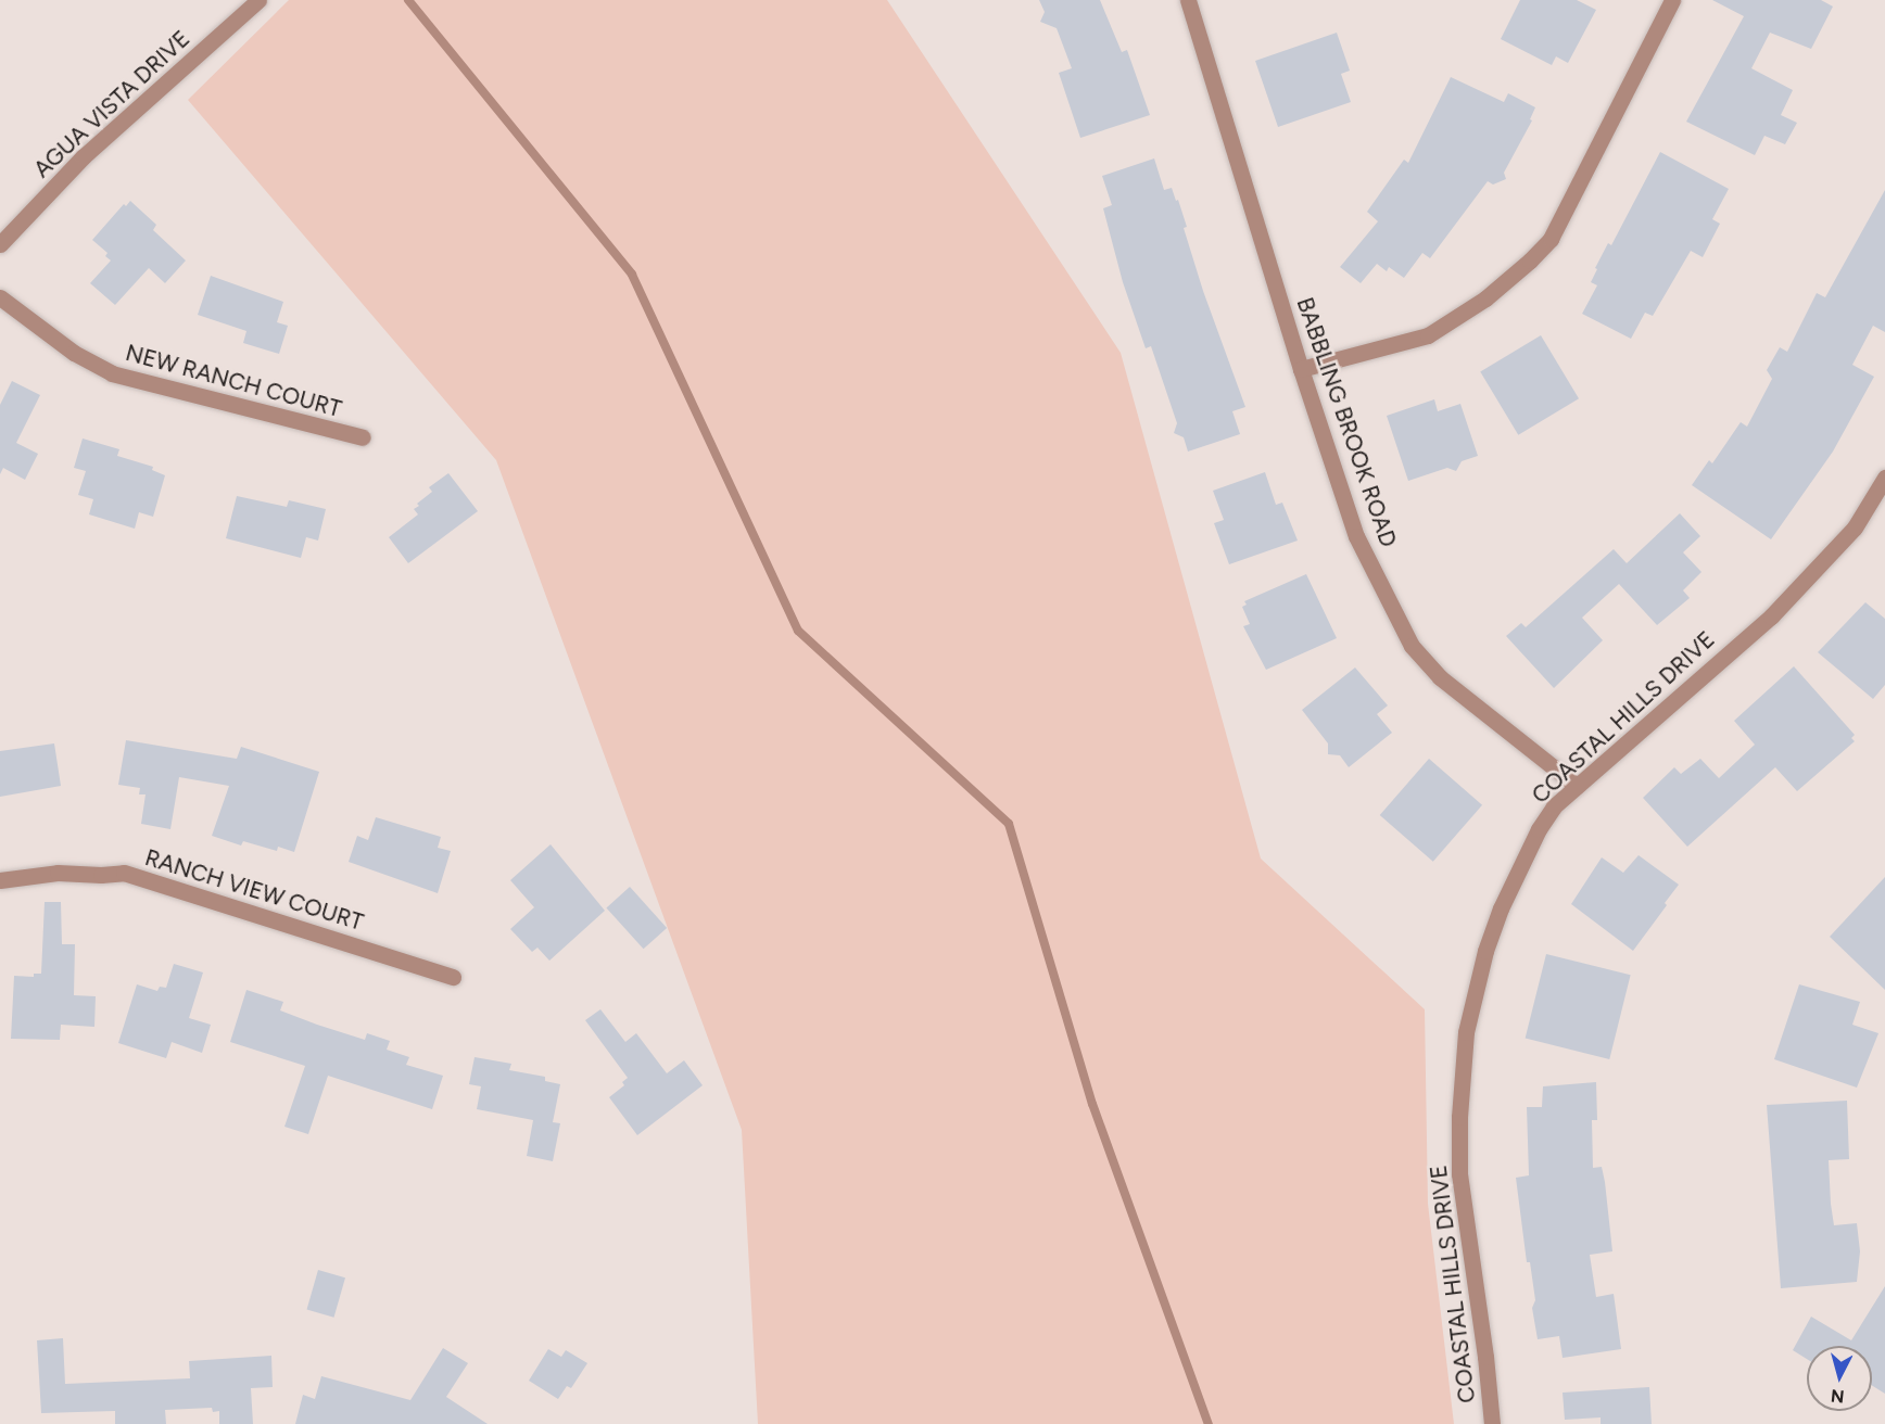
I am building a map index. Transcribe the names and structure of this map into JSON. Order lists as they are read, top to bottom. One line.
{"streets":{"street":["AGUA VISTA DRIVE","NEW RANCH COURT","BABBLING BROOK ROAD","COASTAL HILLS DRIVE","RANCH VIEW COURT"]},"crossings":[["BABBLING BROOK ROAD","COASTAL HILLS DRIVE"]],"north":"bottom"}
